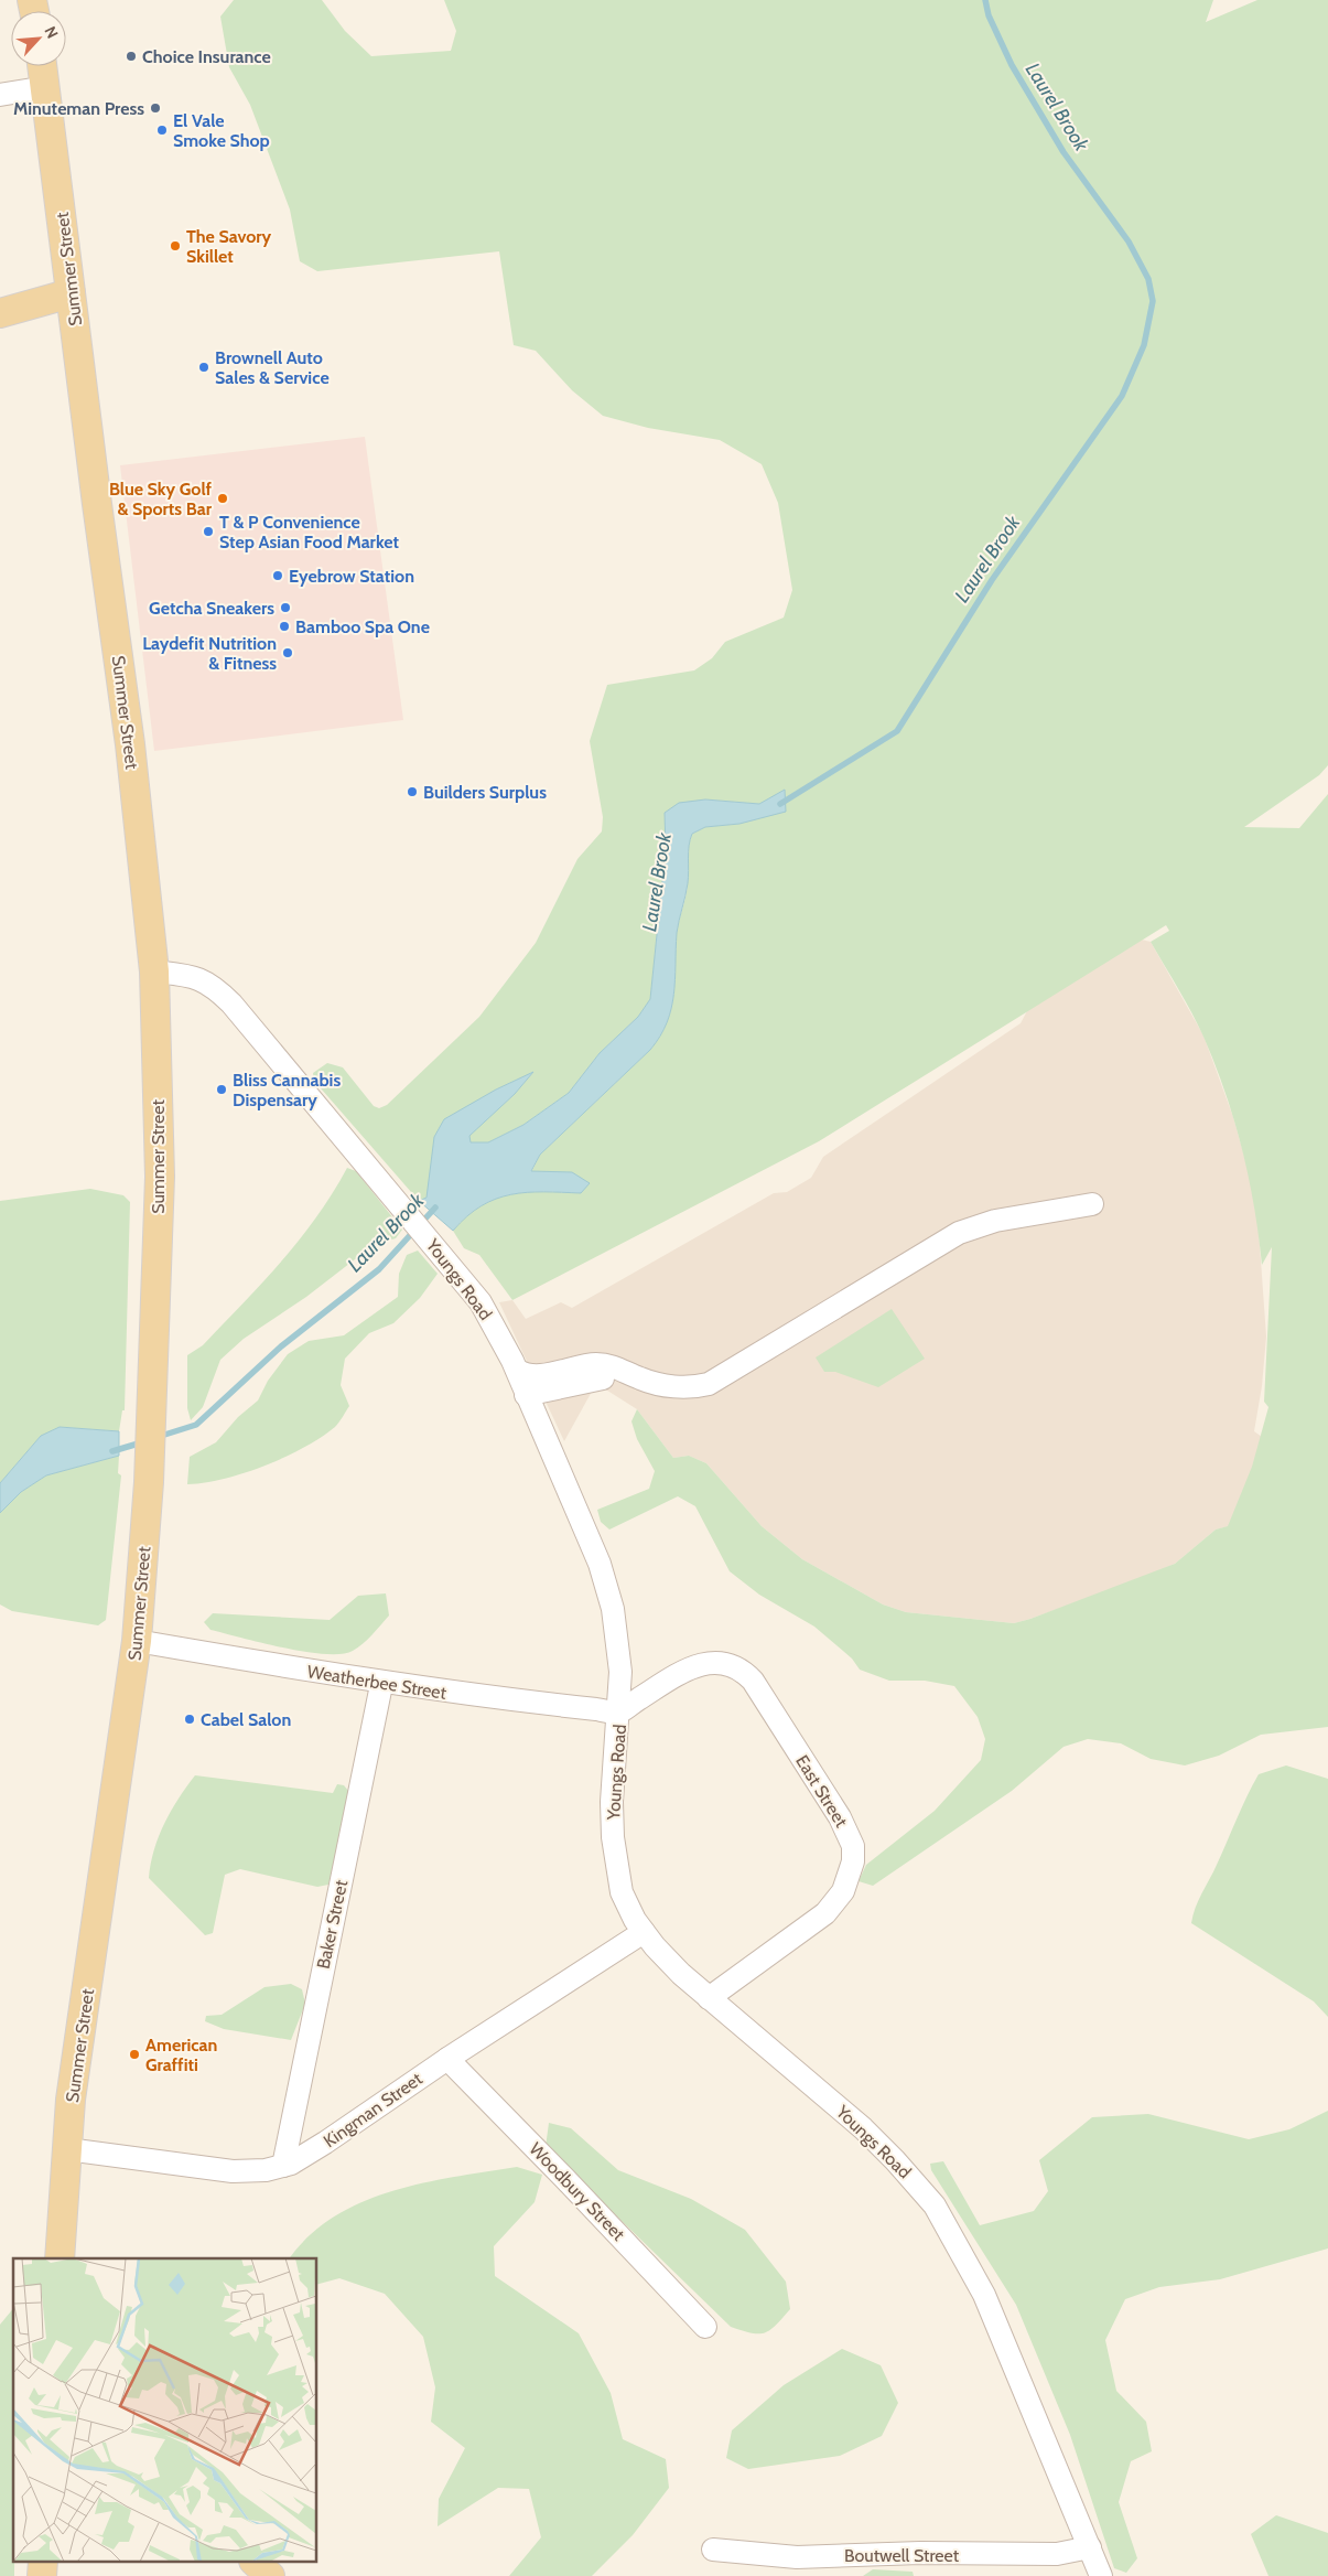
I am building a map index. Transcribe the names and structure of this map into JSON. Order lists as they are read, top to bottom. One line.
{"streets":{"main road":["Summer Street"],"street":["Youngs Road","Weatherbee Street","East Street","Baker Street","Kingman Street","Woodbury Street","Boutwell Street"]},"crossings":[["Summer Street","Youngs Road"],["Summer Street","Weatherbee Street"],["Summer Street","Kingman Street"],["Youngs Road","Weatherbee Street"],["Youngs Road","East Street"],["Youngs Road","Kingman Street"],["Youngs Road","Boutwell Street"],["Weatherbee Street","East Street"],["Weatherbee Street","Baker Street"],["Baker Street","Kingman Street"],["Kingman Street","Woodbury Street"]],"water":["Laurel Brook"],"places":["Choice Insurance","Minuteman Press","El Vale Smoke Shop","The Savory Skillet","Brownell Auto Sales & Service","Blue Sky Golf & Sports Bar","T & P Convenience Step Asian Food Market","Eyebrow Station","Getcha Sneakers","Bamboo Spa One","Laydefit Nutrition & Fitness","Builders Surplus","Bliss Cannabis Dispensary","Cabel Salon","American Graffiti"],"north":"top right"}
